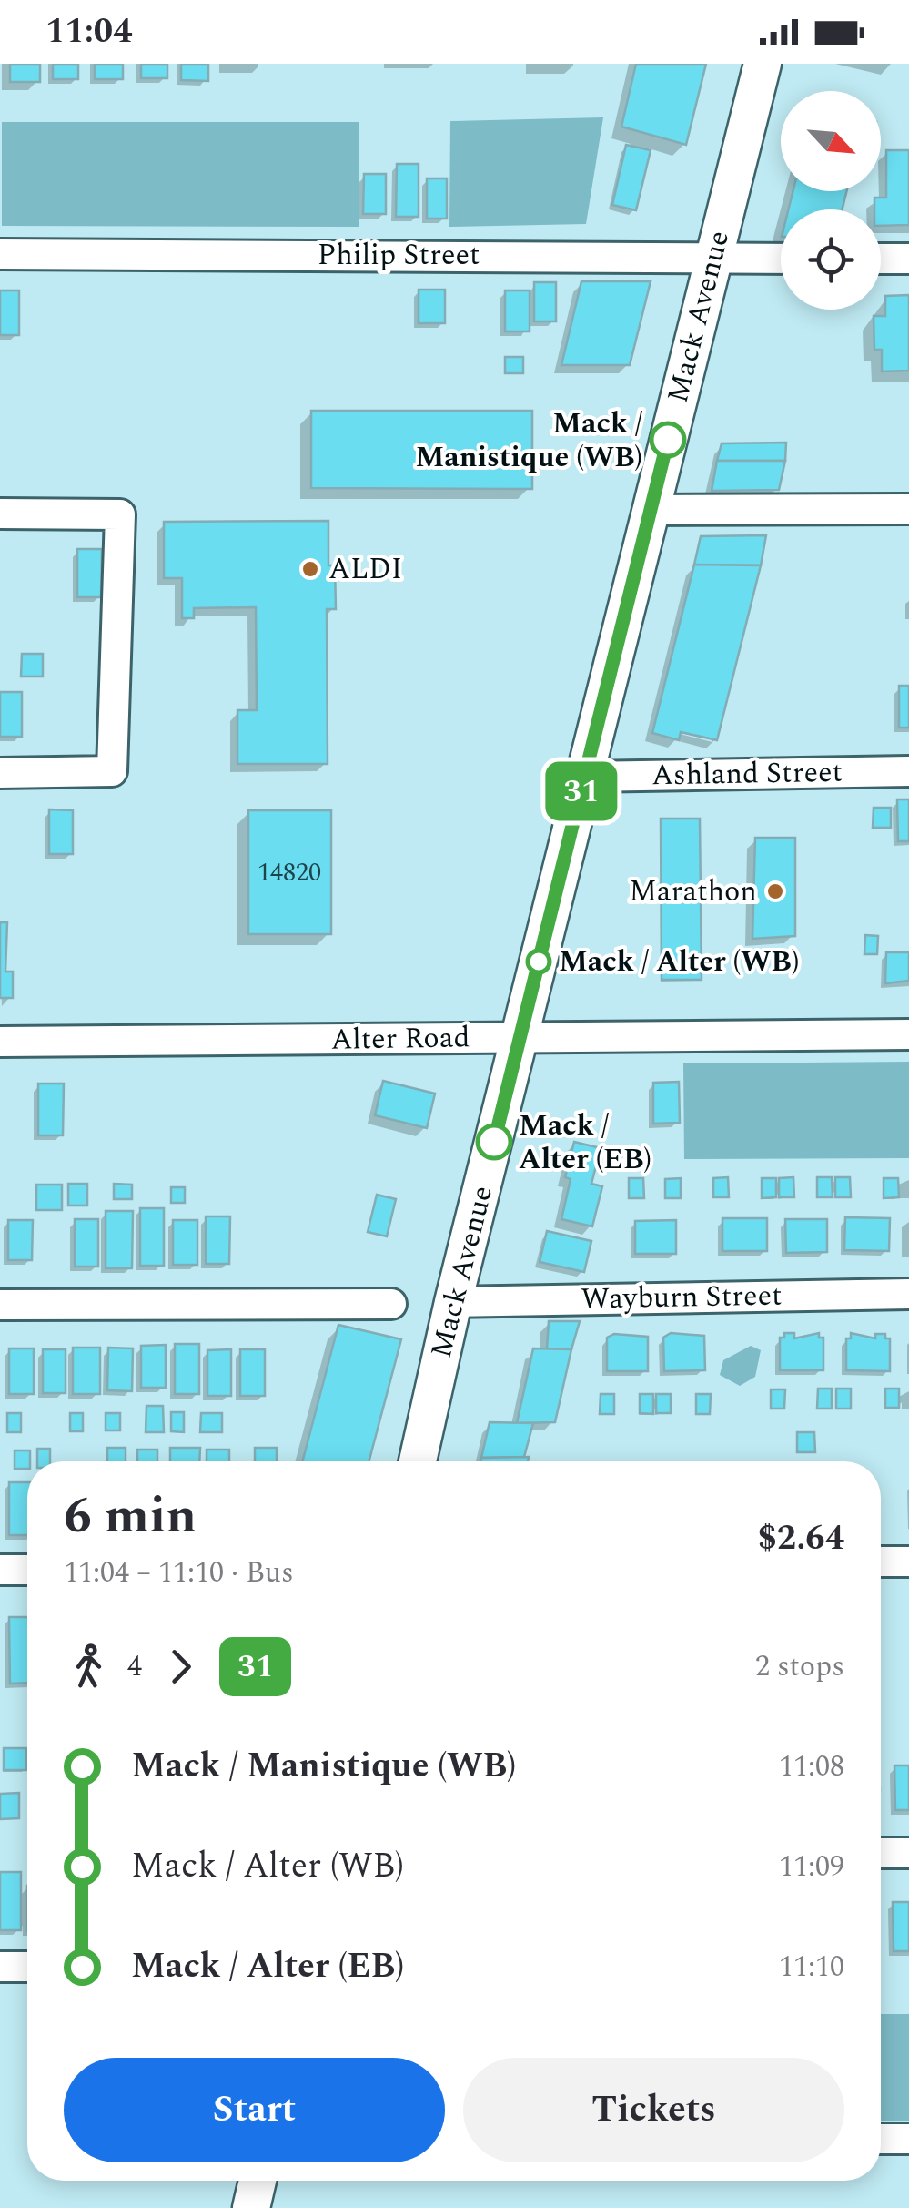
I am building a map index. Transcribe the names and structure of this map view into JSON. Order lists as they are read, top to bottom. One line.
{"streets":{"main road":["Mack Avenue"],"street":["Philip Street","Ashland Street","Alter Road","Wayburn Street"]},"crossings":[["Philip Street","Mack Avenue"],["Mack Avenue","Ashland Street"],["Mack Avenue","Alter Road"],["Mack Avenue","Wayburn Street"]],"places":["Mack / Manistique (WB)","ALDI","Marathon","Mack / Alter (WB)","Mack / Alter (EB)"],"lines":["bus line 31"],"house_numbers":["14820"],"north":"bottom right","page":{"status":"11:04","on_map":"31","heading":["6 min","11:04 – 11:10 · Bus","$2.64"],"legs":["4","31","2 stops"],"list":[{"name":"Mack / Manistique (WB)","value":"11:08"},{"name":"Mack / Alter (WB)","value":"11:09"},{"name":"Mack / Alter (EB)","value":"11:10"}],"buttons":["Start","Tickets"]}}
